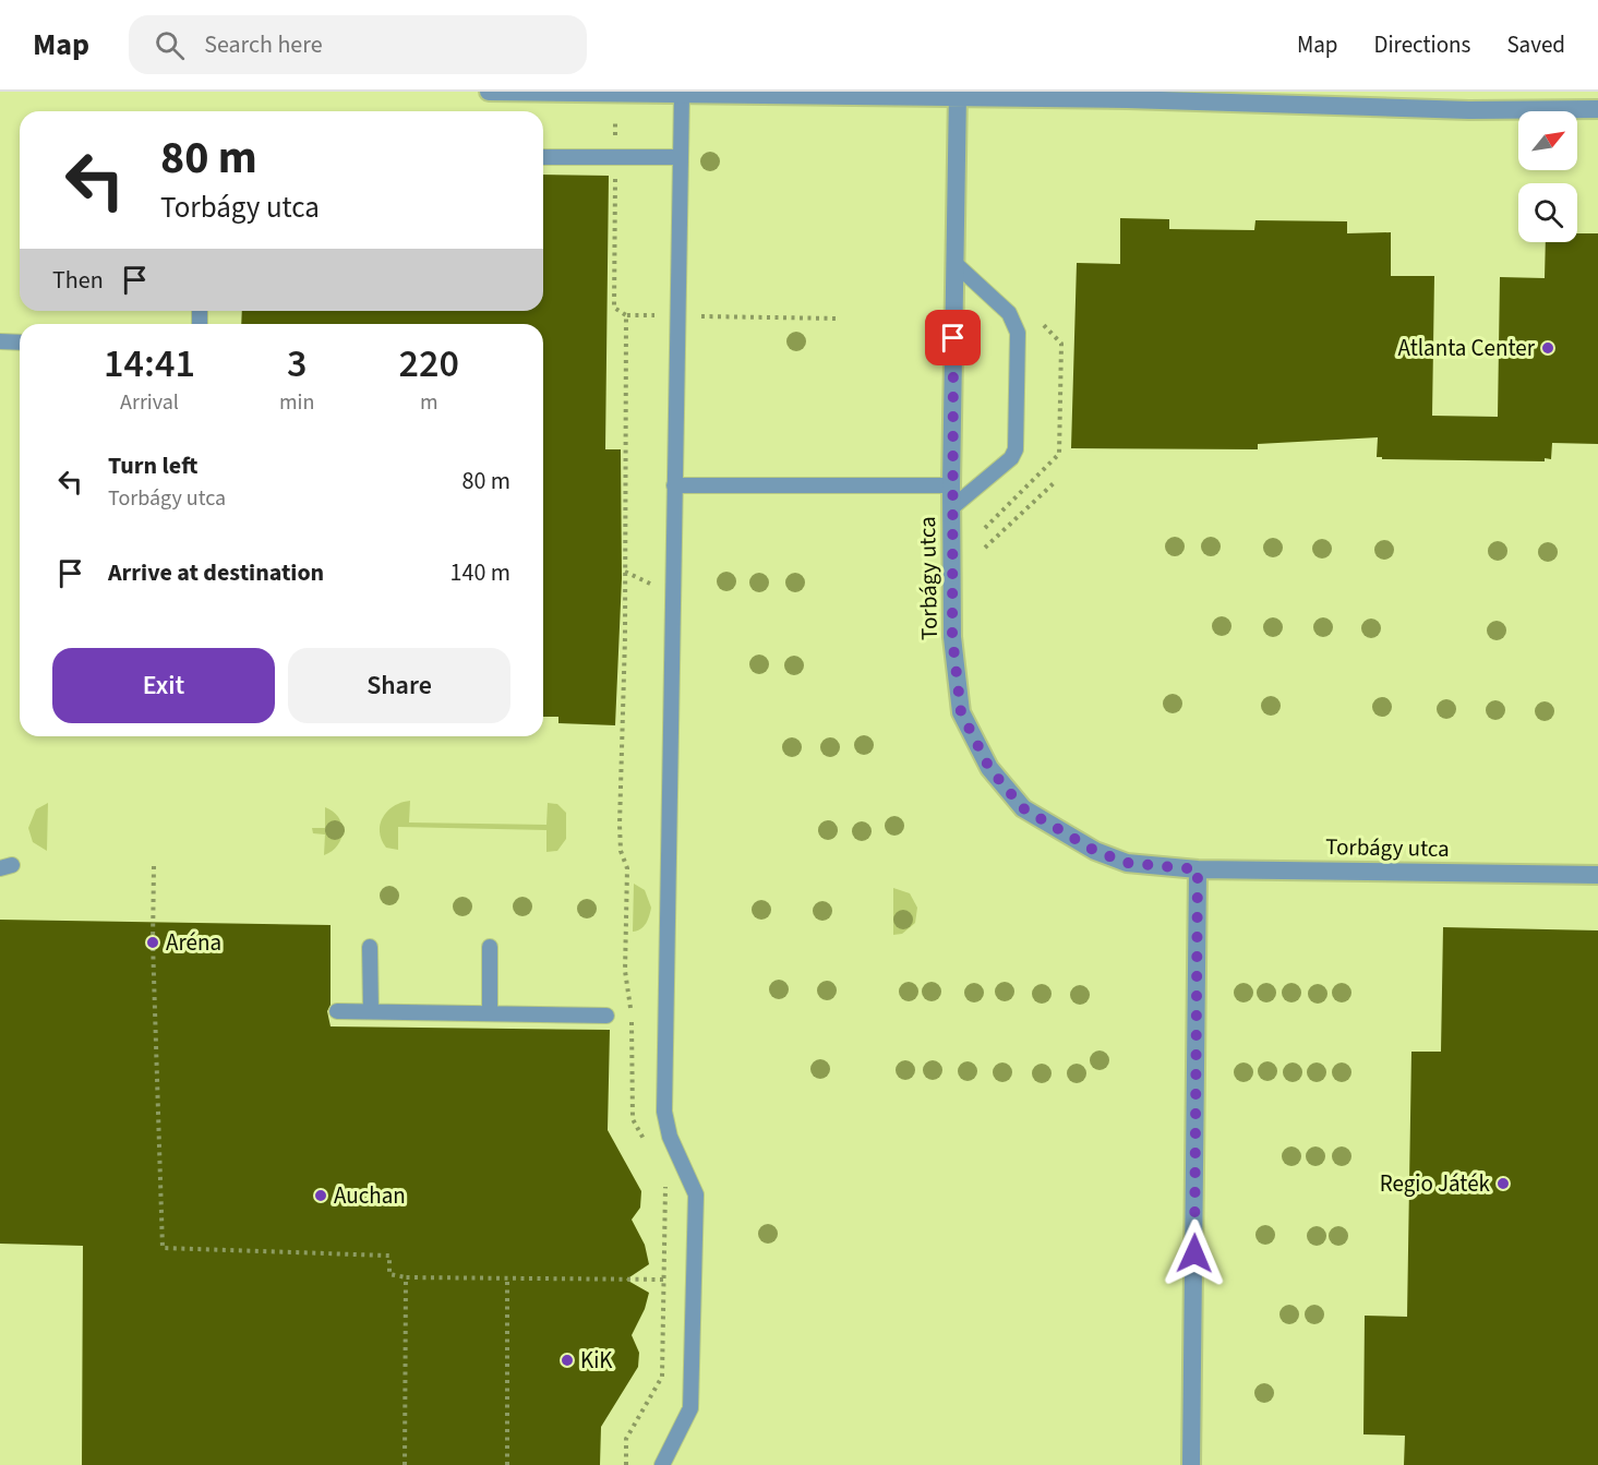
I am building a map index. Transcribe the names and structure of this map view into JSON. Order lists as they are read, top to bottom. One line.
{"streets":{"street":["Torbágy utca"]},"places":["Atlanta Center","Aréna","Regio Játék","Auchan","KiK"],"north":"top right","page":{"header":"Map","search":"Search here","nav":["Map","Directions","Saved"],"turn":["80 m","Torbágy utca"],"then":"Then","eta":["14:41","Arrival","3","min","220","m"],"list":[{"name":"Turn left","note":"Torbágy utca","value":"80 m"},{"name":"Arrive at destination","value":"140 m"}],"buttons":["Exit","Share"]}}
